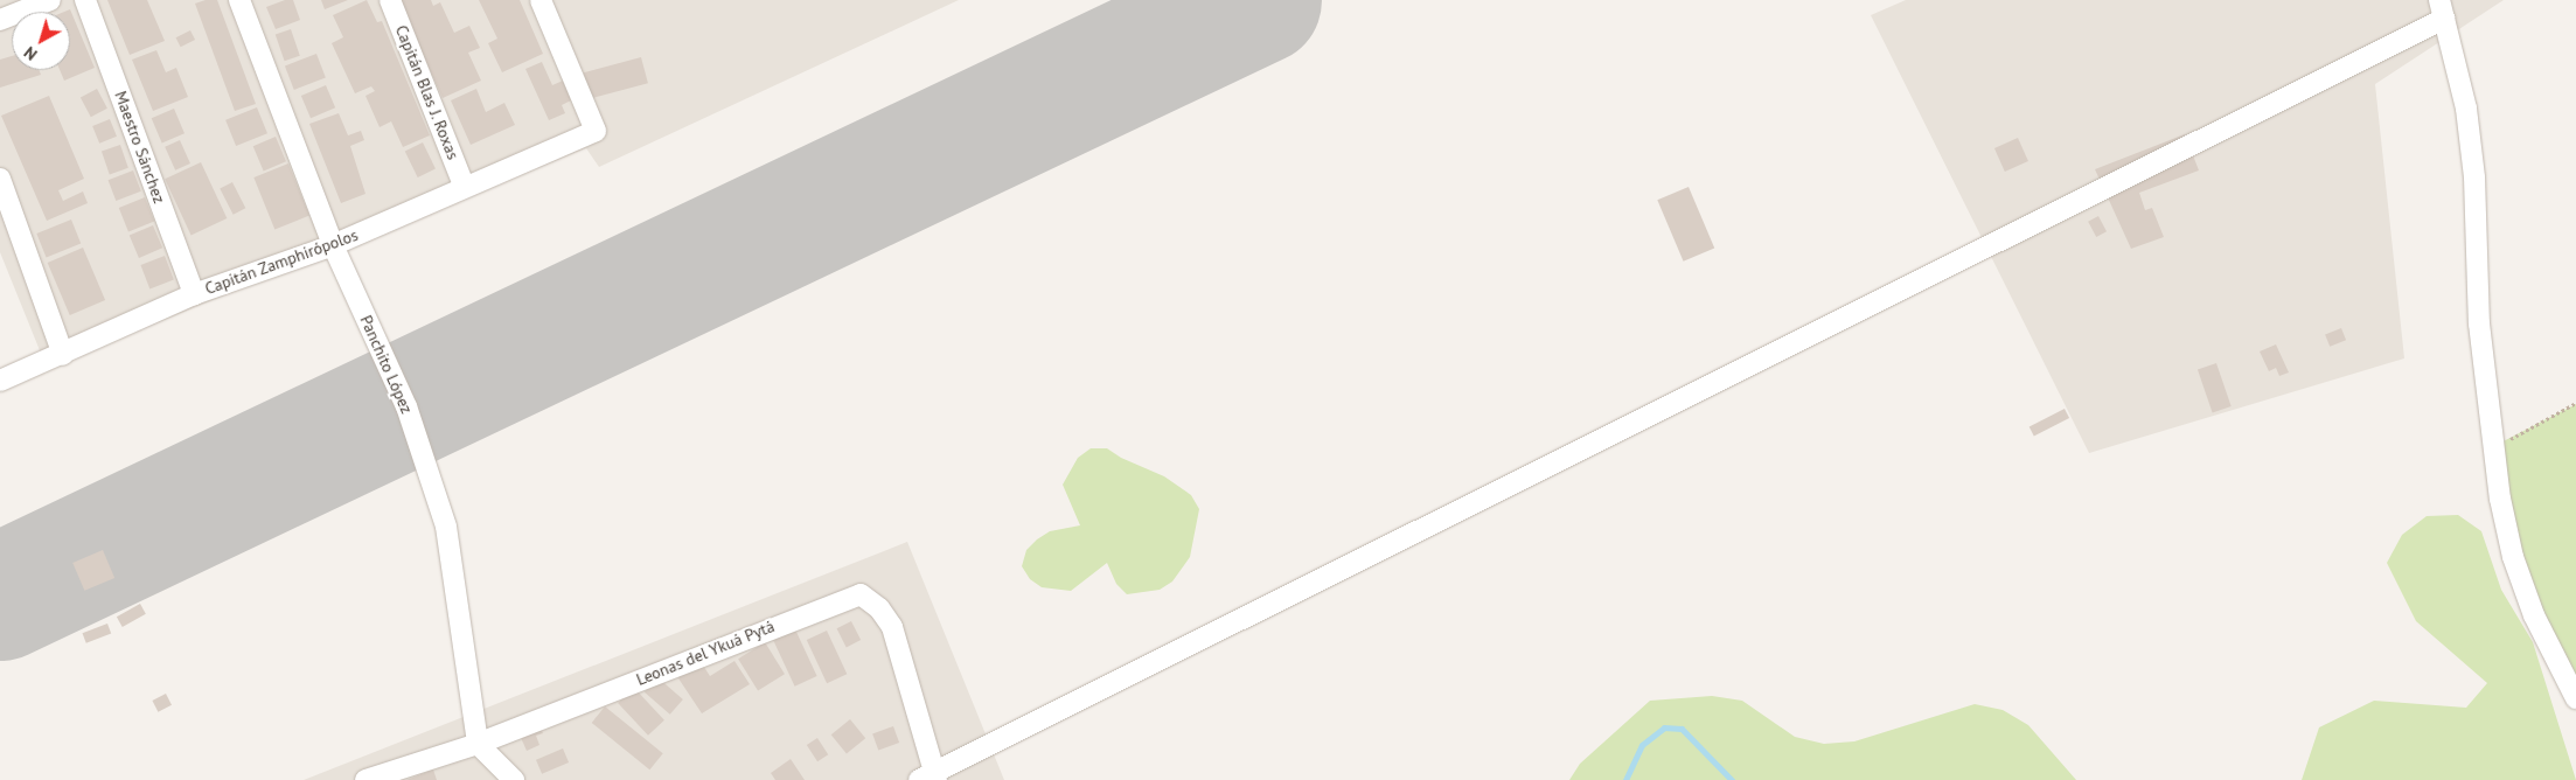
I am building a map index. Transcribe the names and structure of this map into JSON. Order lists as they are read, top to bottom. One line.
{"streets":{"street":["Capitán Blas J. Roxas","Maestro Sánchez","Capitán Zamphirópolos","Panchito López","Leonas del Ykuá Pytá"]},"crossings":[["Capitán Blas J. Roxas","Capitán Zamphirópolos"],["Maestro Sánchez","Capitán Zamphirópolos"],["Capitán Zamphirópolos","Panchito López"],["Panchito López","Leonas del Ykuá Pytá"]],"north":"bottom left"}
